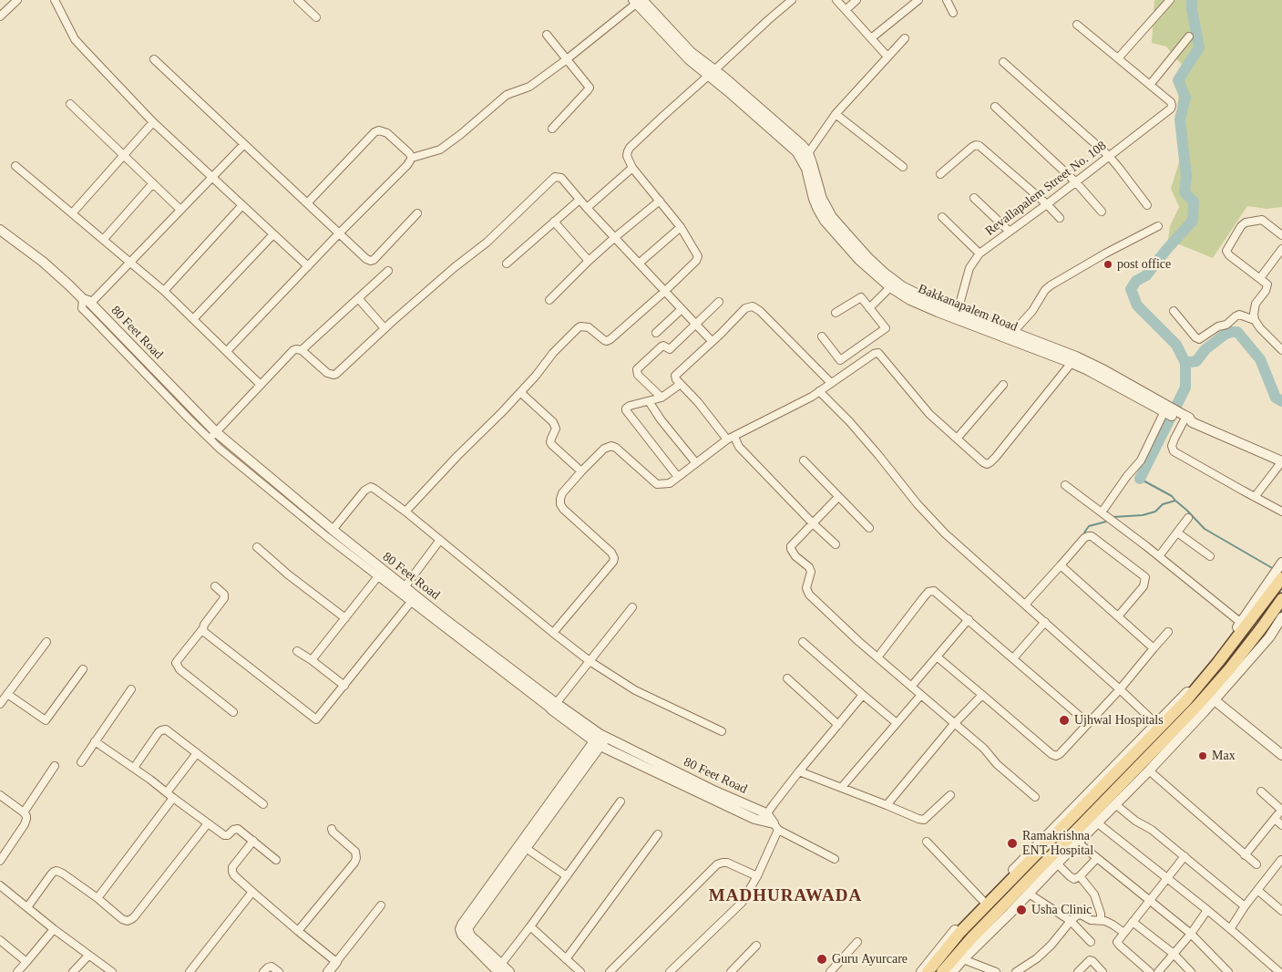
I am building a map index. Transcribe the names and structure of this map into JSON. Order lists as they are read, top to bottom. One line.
{"streets":{"street":["Revallapalem Street No. 108","Bakkanapalem Road","80 Feet Road"]},"districts":["MADHURAWADA"],"places":["post office","Ujhwal Hospitals","Max","Ramakrishna ENT Hospital","Usha Clinic","Guru Ayurcare"]}
